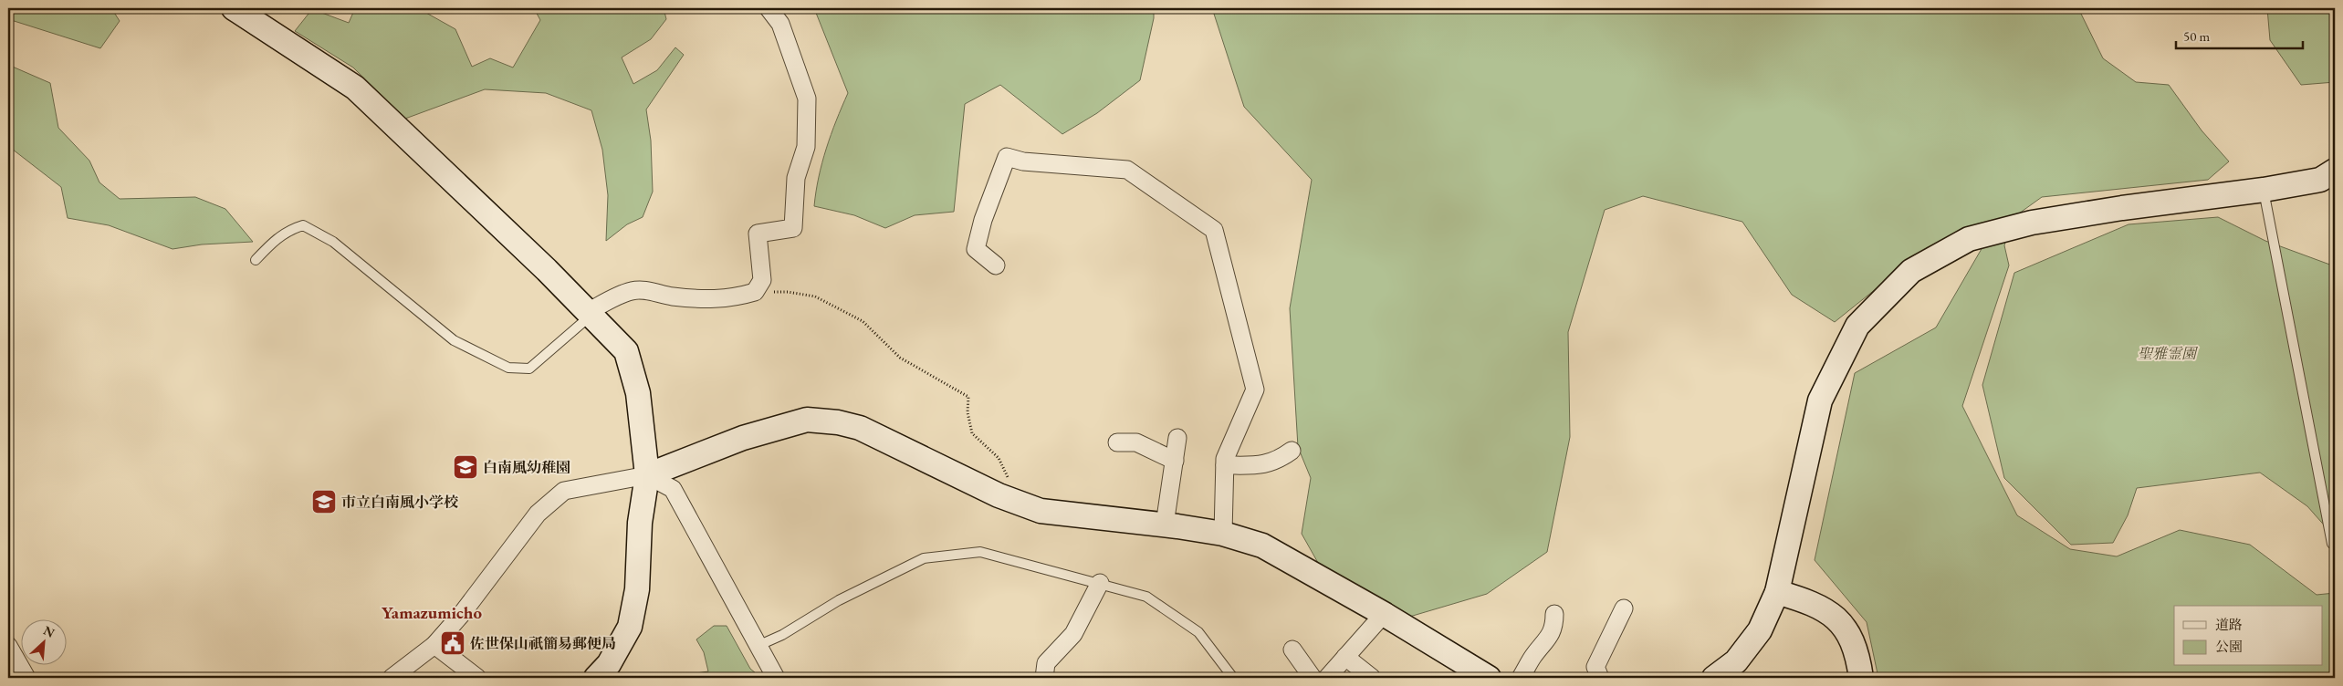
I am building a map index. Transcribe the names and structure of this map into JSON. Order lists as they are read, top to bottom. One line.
{"districts":["Yamazumicho"],"parks":["聖雅霊園"],"places":{"school or university":["白南風幼稚園","市立白南風小学校"],"public building":["佐世保山祇簡易郵便局"]},"legend":["道路","公園"],"scale_bar":"50 m","north":"top right"}
